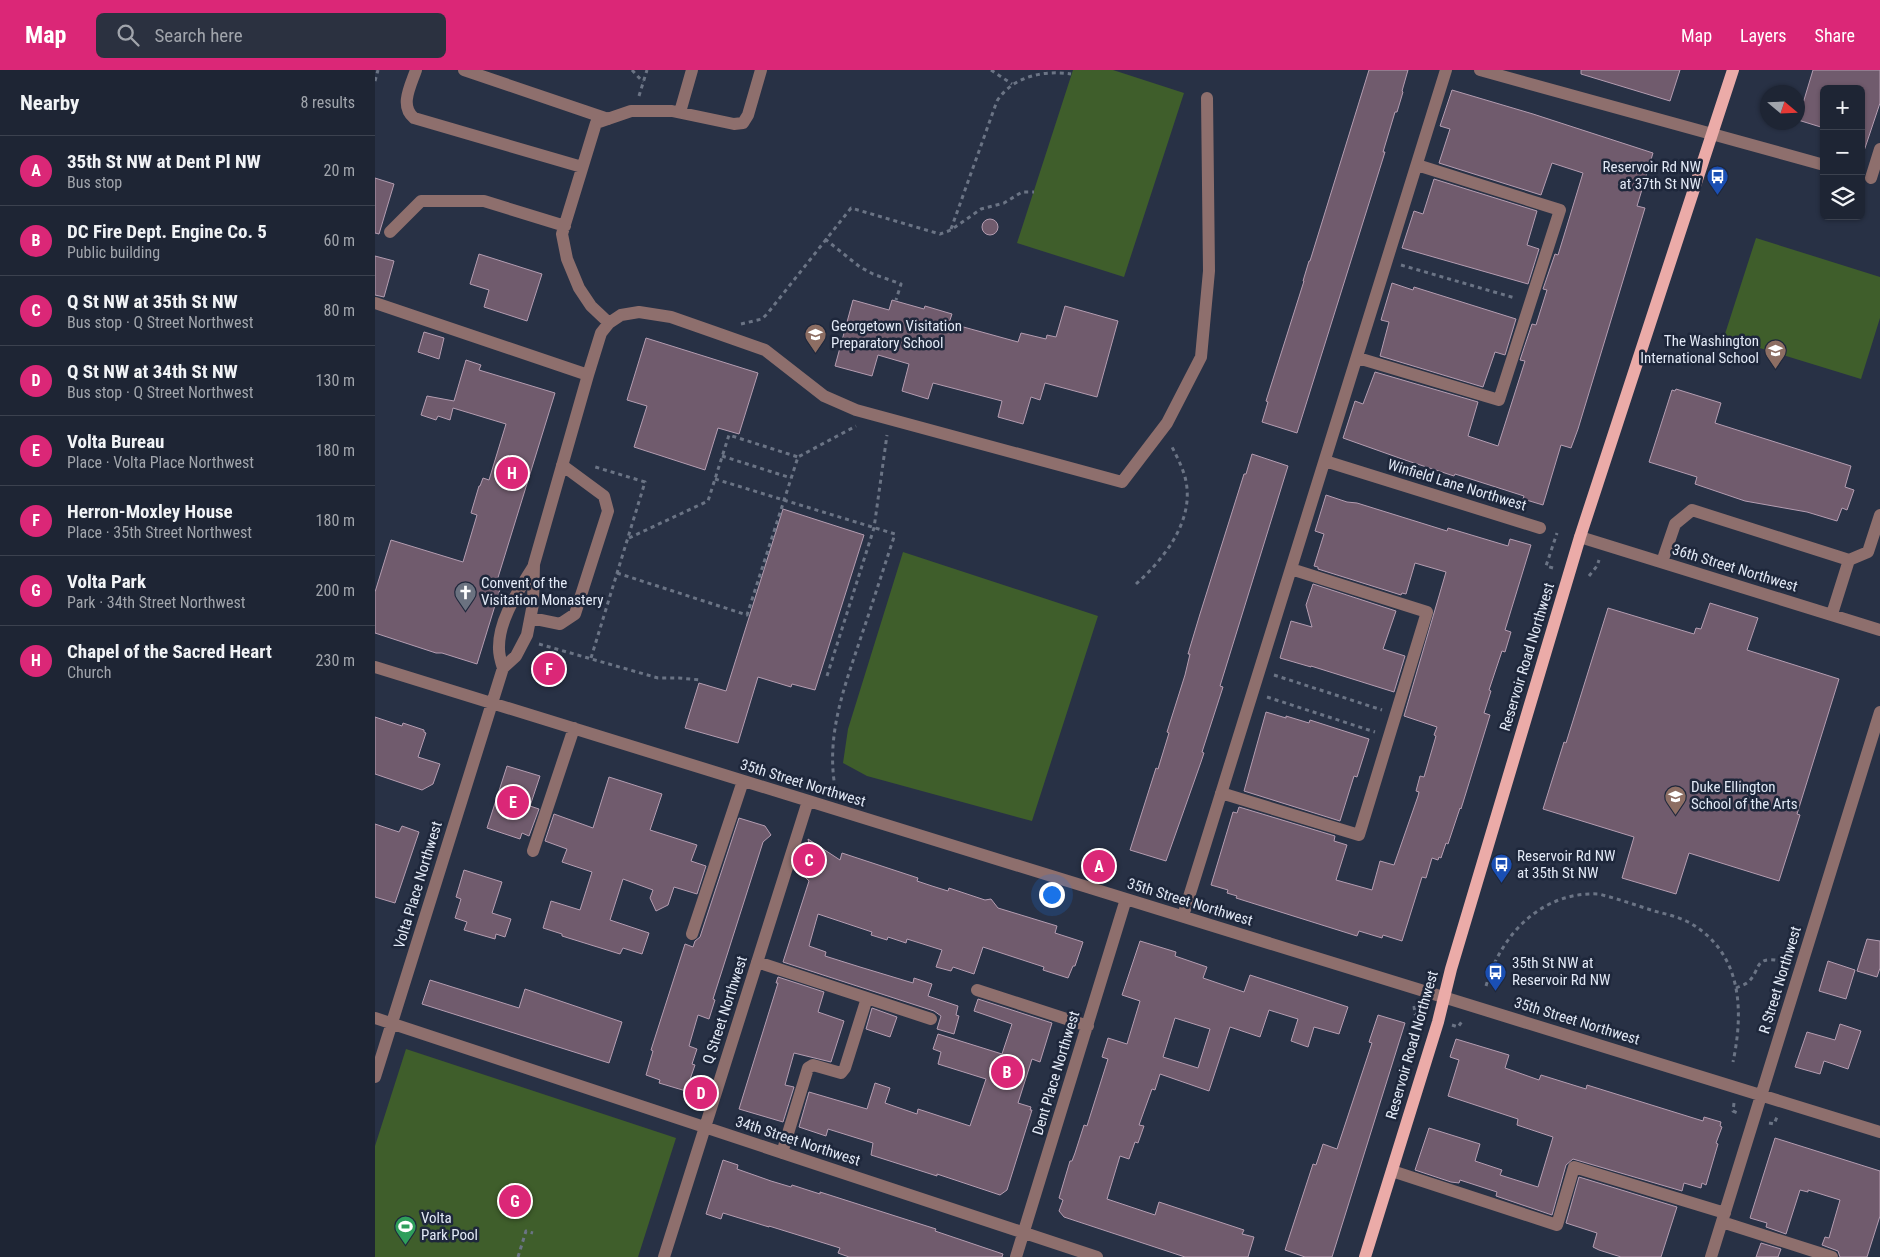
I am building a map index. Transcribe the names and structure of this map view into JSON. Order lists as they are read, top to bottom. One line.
{"streets":{"main road":["Reservoir Road Northwest"],"street":["Winfield Lane Northwest","36th Street Northwest","35th Street Northwest","Volta Place Northwest","R Street Northwest","Q Street Northwest","Dent Place Northwest","34th Street Northwest"]},"crossings":[["Winfield Lane Northwest","36th Street Northwest"],["Winfield Lane Northwest","Reservoir Road Northwest"],["36th Street Northwest","Reservoir Road Northwest"],["Reservoir Road Northwest","35th Street Northwest"],["35th Street Northwest","Volta Place Northwest"],["35th Street Northwest","R Street Northwest"],["35th Street Northwest","Q Street Northwest"],["35th Street Northwest","Dent Place Northwest"],["Volta Place Northwest","34th Street Northwest"],["Q Street Northwest","34th Street Northwest"],["Dent Place Northwest","34th Street Northwest"]],"places":{"bus stop":["Reservoir Rd NW at 37th St NW","Reservoir Rd NW at 35th St NW","35th St NW at Reservoir Rd NW"],"school or university":["Georgetown Visitation Preparatory School","The Washington International School","Duke Ellington School of the Arts"],"church":["Convent of the Visitation Monastery"],"sports":["Volta Park Pool"]},"north":"right","page":{"header":"Map","search":"Search here","nav":["Map","Layers","Share"],"heading":["Nearby","8 results"],"map_buttons":["+","−"],"list":[{"mark":"A","name":"35th St NW at Dent Pl NW","note":"Bus stop","value":"20 m"},{"mark":"B","name":"DC Fire Dept. Engine Co. 5","note":"Public building","value":"60 m"},{"mark":"C","name":"Q St NW at 35th St NW","note":"Bus stop · Q Street Northwest","value":"80 m"},{"mark":"D","name":"Q St NW at 34th St NW","note":"Bus stop · Q Street Northwest","value":"130 m"},{"mark":"E","name":"Volta Bureau","note":"Place · Volta Place Northwest","value":"180 m"},{"mark":"F","name":"Herron-Moxley House","note":"Place · 35th Street Northwest","value":"180 m"},{"mark":"G","name":"Volta Park","note":"Park · 34th Street Northwest","value":"200 m"},{"mark":"H","name":"Chapel of the Sacred Heart","note":"Church","value":"230 m"}],"pins":["H","F","E","C","A","B","D","G"]}}
